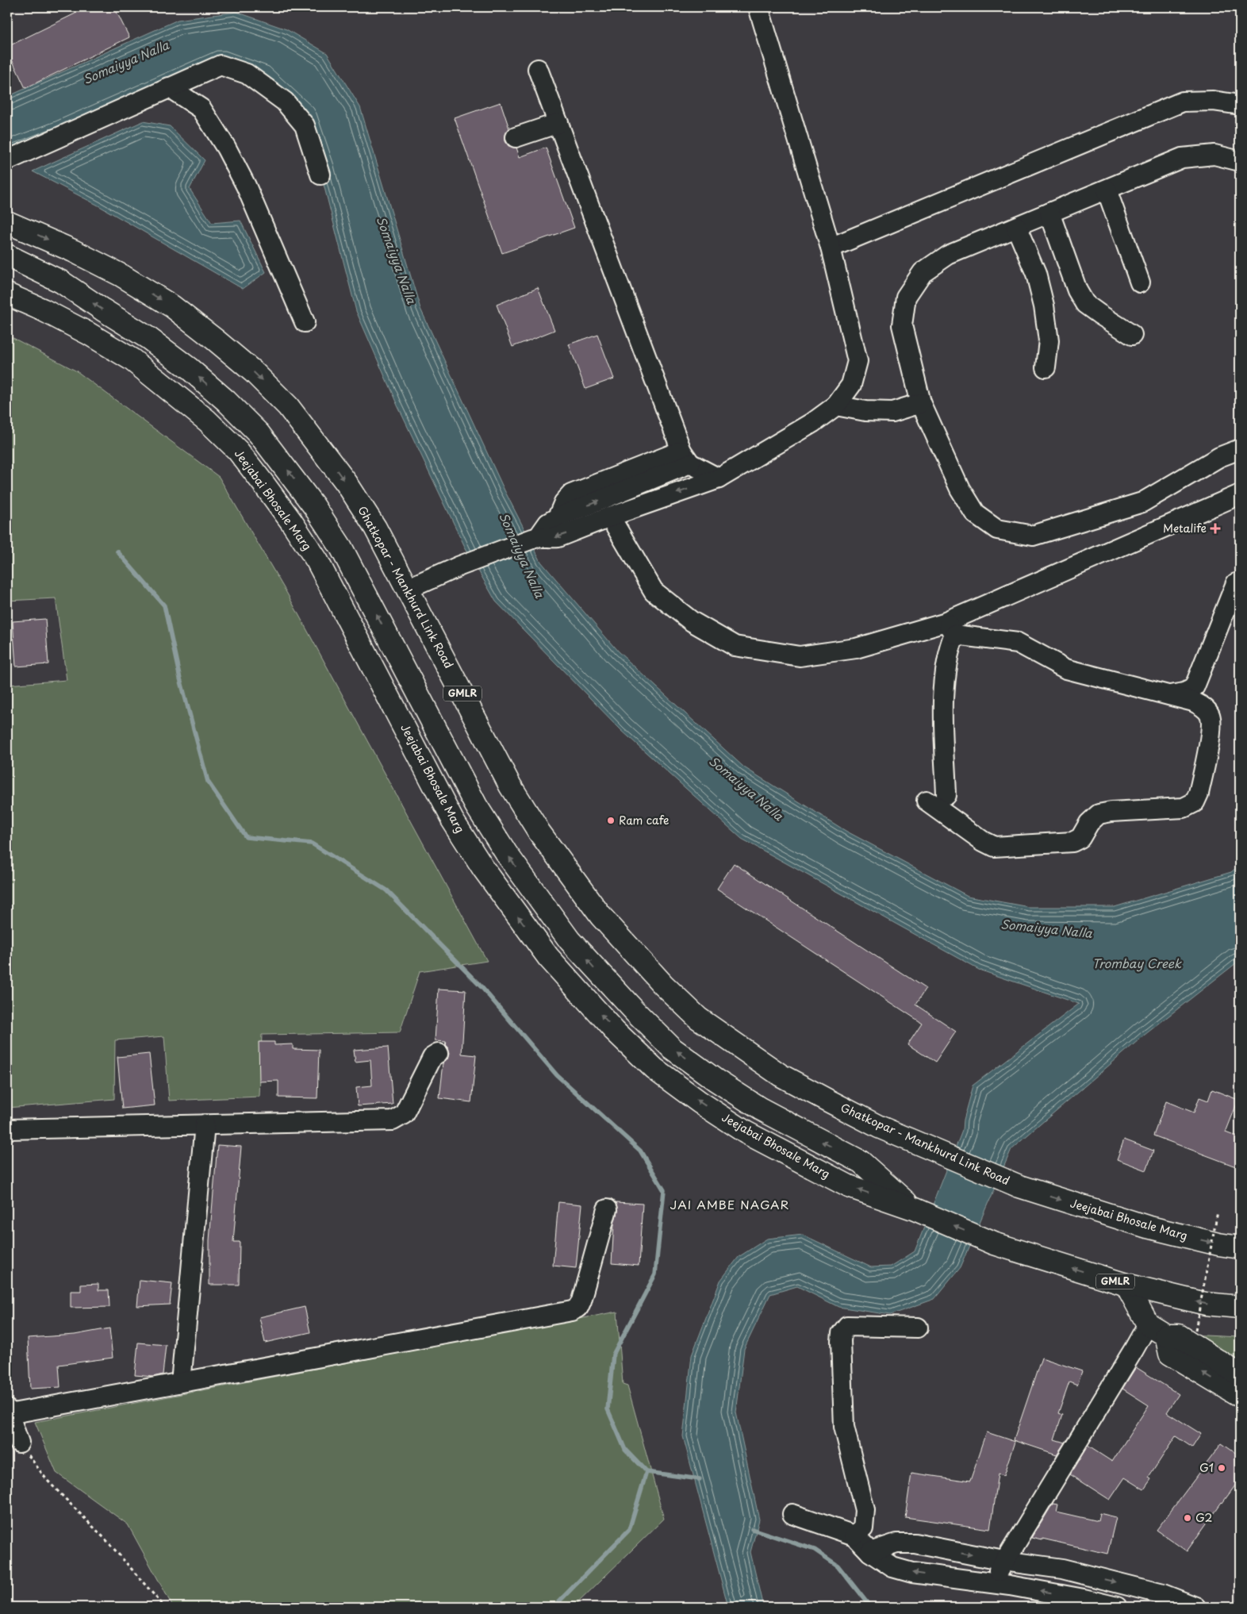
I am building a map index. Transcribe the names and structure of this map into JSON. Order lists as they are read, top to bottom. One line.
{"streets":{"main road":["Jeejabai Bhosale Marg","Ghatkopar - Mankhurd Link Road","GMLR"]},"crossings":[["Jeejabai Bhosale Marg","Ghatkopar - Mankhurd Link Road"],["Jeejabai Bhosale Marg","GMLR"]],"districts":["JAI AMBE NAGAR"],"water":["Somaiyya Nalla","Trombay Creek"],"places":{"health":["Metalife"],"other":["Ram cafe","G1","G2"]}}
